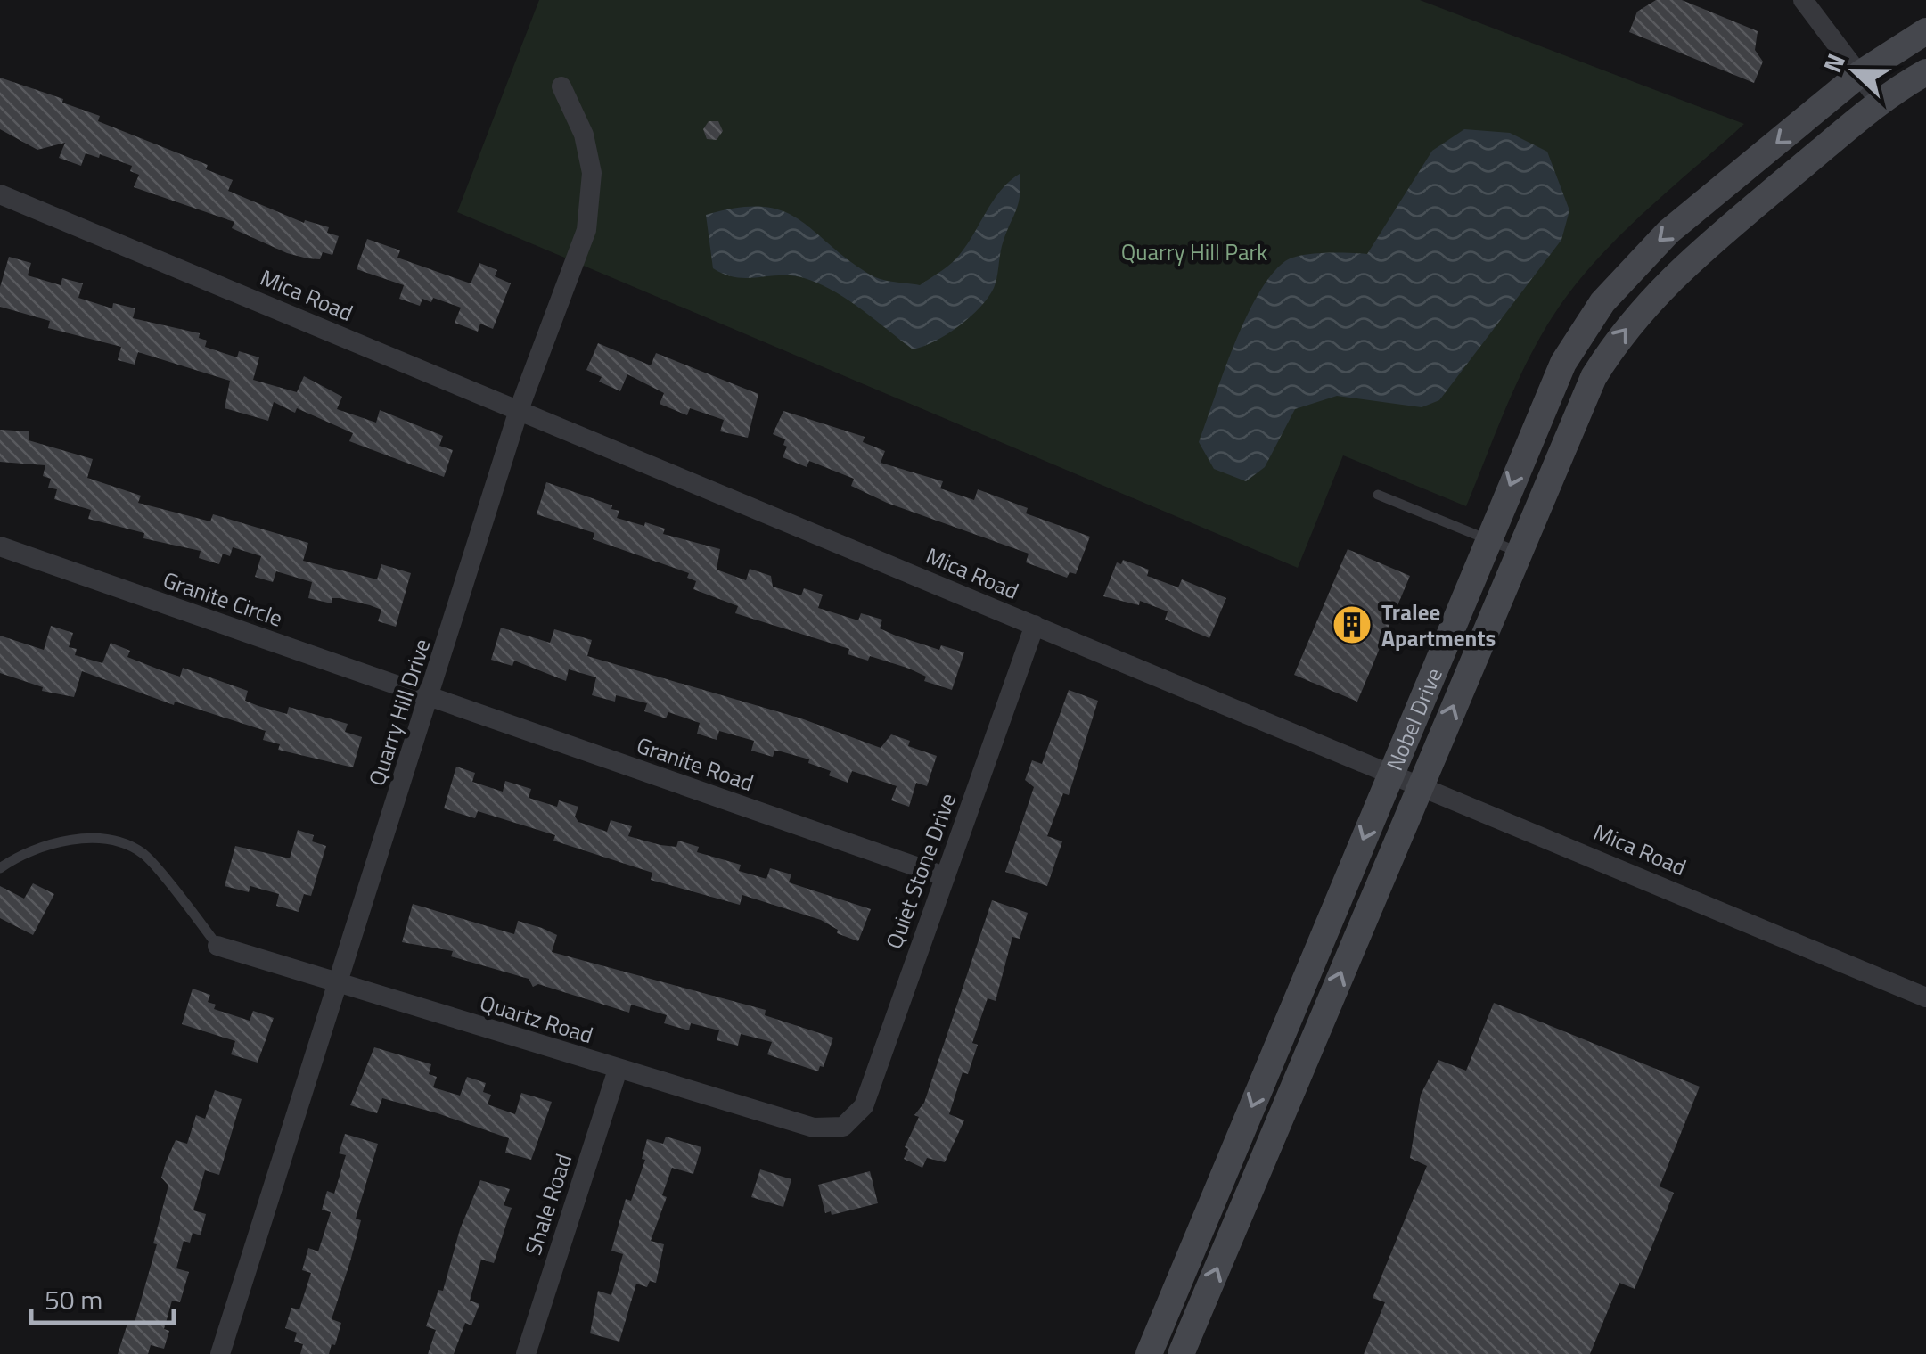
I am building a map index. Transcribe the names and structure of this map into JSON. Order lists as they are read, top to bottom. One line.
{"streets":{"street":["Mica Road","Granite Circle","Quarry Hill Drive","Nobel Drive","Granite Road","Quiet Stone Drive","Quartz Road","Shale Road"]},"crossings":[["Mica Road","Quarry Hill Drive"],["Mica Road","Nobel Drive"],["Mica Road","Quiet Stone Drive"],["Granite Circle","Quarry Hill Drive"],["Granite Circle","Granite Road"],["Quarry Hill Drive","Granite Road"],["Quarry Hill Drive","Quartz Road"],["Granite Road","Quiet Stone Drive"],["Quiet Stone Drive","Quartz Road"],["Quartz Road","Shale Road"]],"parks":["Quarry Hill Park"],"places":{"building":["Tralee Apartments"]},"scale_bar":"50 m","north":"left"}
